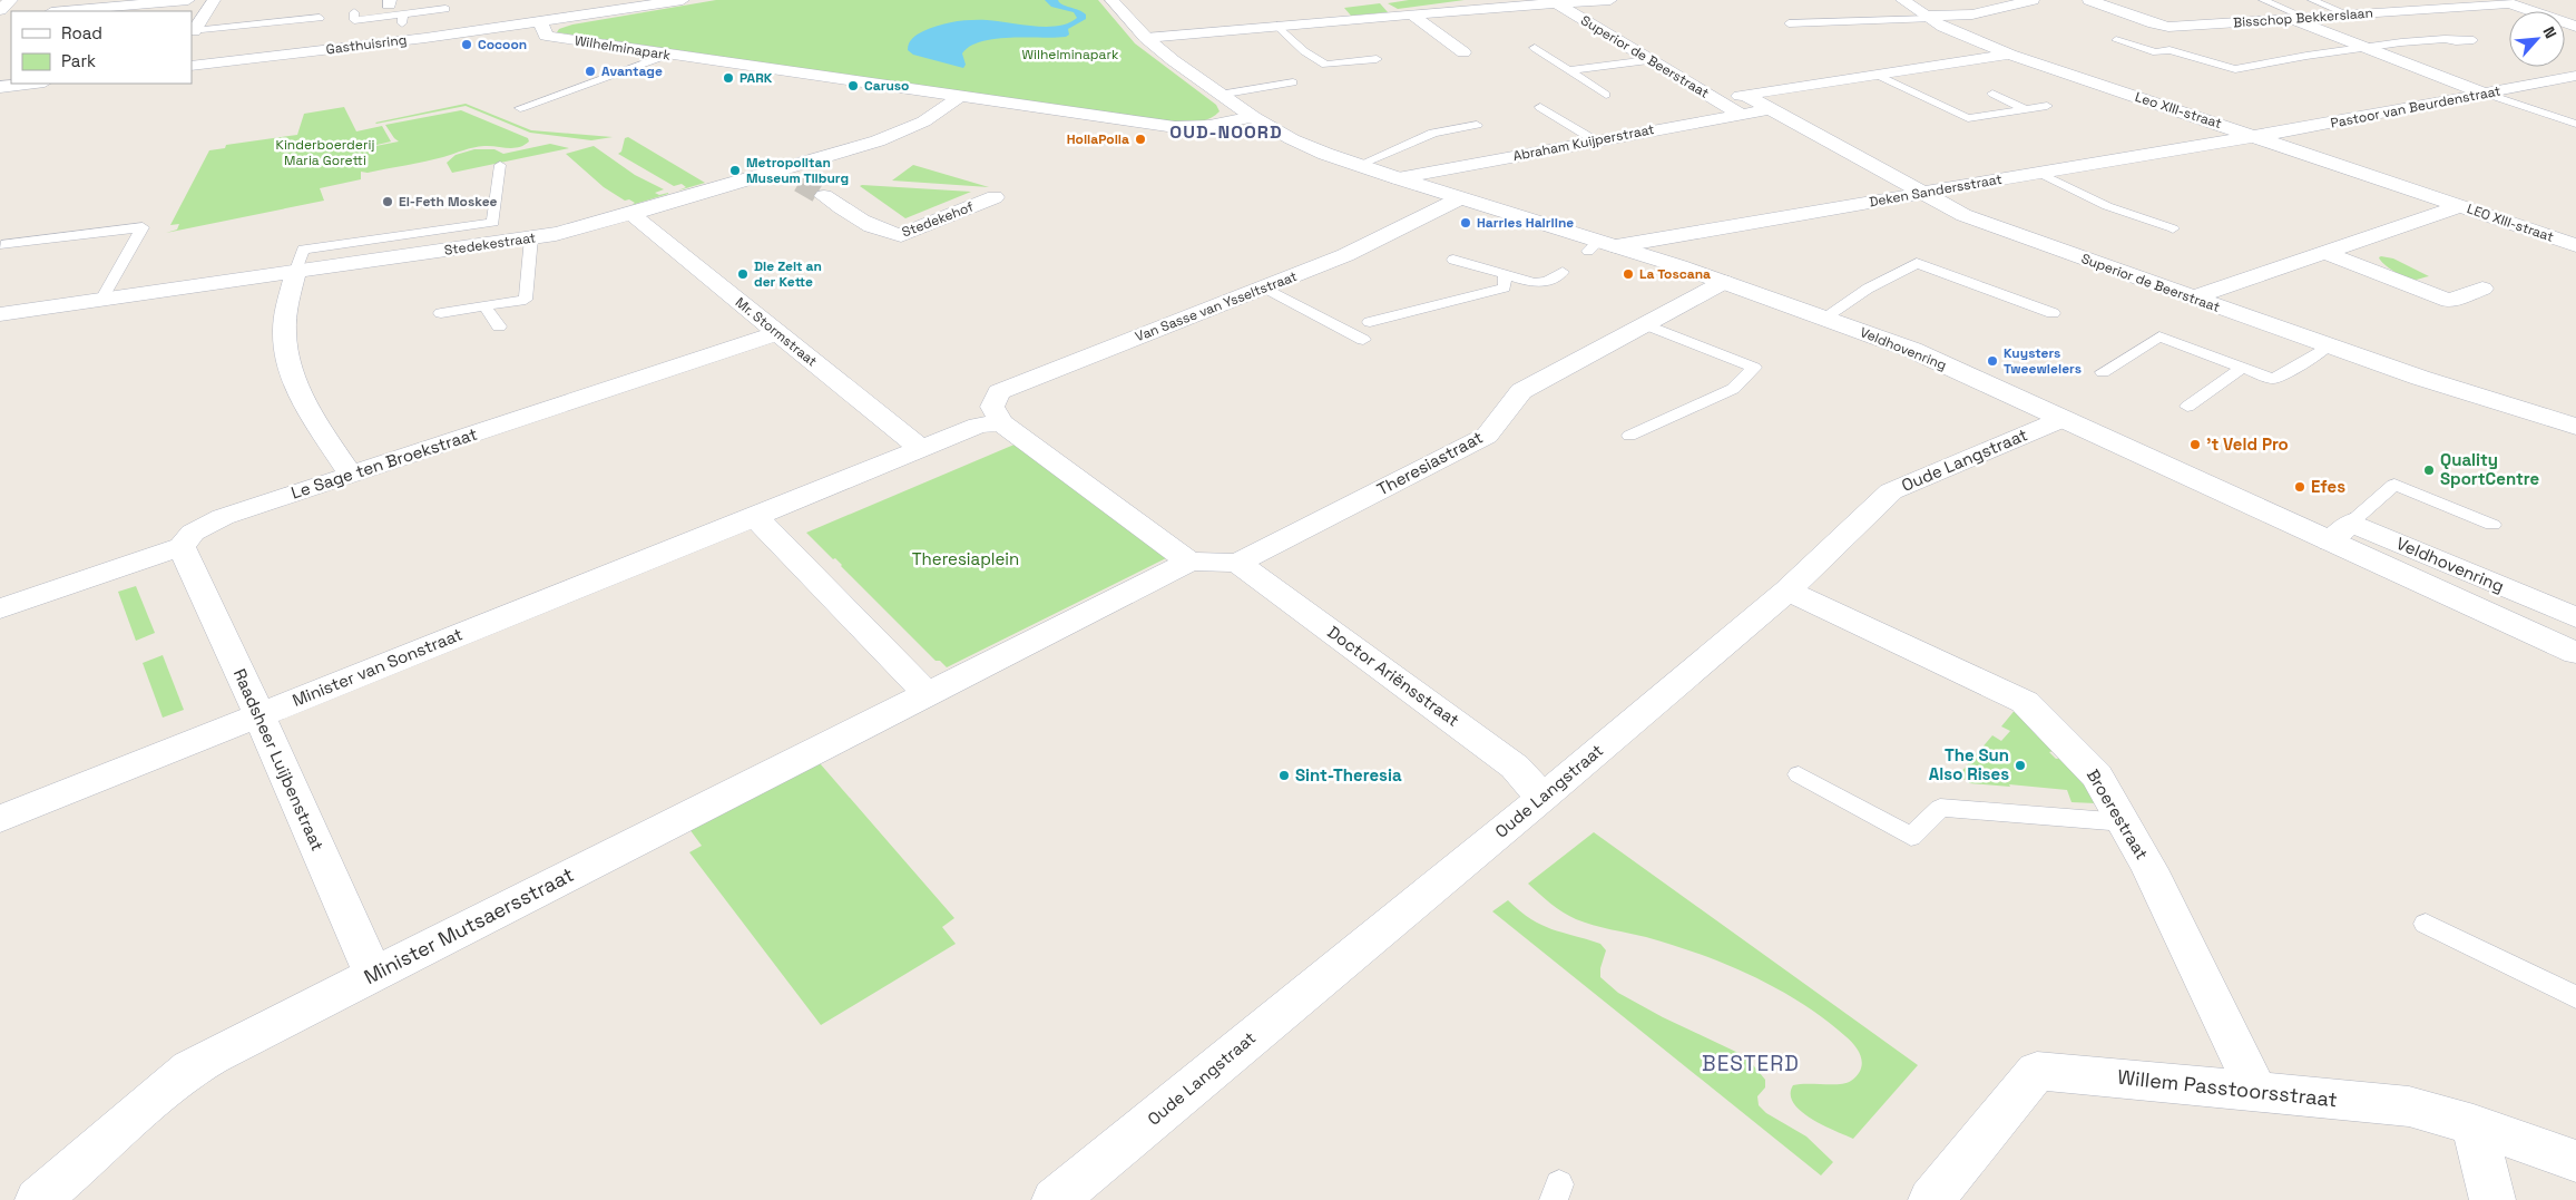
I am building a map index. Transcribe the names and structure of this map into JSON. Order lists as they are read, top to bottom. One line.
{"streets":{"street":["Bisschop Bekkerslaan","Gasthuisring","Wilhelminapark","Superior de Beerstraat","Pastoor van Beurdenstraat","Leo XIII-straat","Abraham Kuijperstraat","Deken Sandersstraat","Stedekehof","LEO XIII-straat","Stedekestraat","Van Sasse van Ysseltstraat","Mr. Stormstraat","Veldhovenring","Oude Langstraat","Le Sage ten Broekstraat","Theresiastraat","Minister van Sonstraat","Doctor Ariënsstraat","Raadsheer Luijbenstraat","Broerestraat","Minister Mutsaersstraat","Willem Passtoorsstraat"]},"crossings":[["Gasthuisring","Wilhelminapark"],["Wilhelminapark","Stedekestraat"],["Superior de Beerstraat","Abraham Kuijperstraat"],["Superior de Beerstraat","Deken Sandersstraat"],["Pastoor van Beurdenstraat","Leo XIII-straat"],["Pastoor van Beurdenstraat","Deken Sandersstraat"],["Leo XIII-straat","Deken Sandersstraat"],["Leo XIII-straat","LEO XIII-straat"],["Deken Sandersstraat","Veldhovenring"],["Stedekestraat","Mr. Stormstraat"],["Van Sasse van Ysseltstraat","Veldhovenring"],["Mr. Stormstraat","Le Sage ten Broekstraat"],["Veldhovenring","Oude Langstraat"],["Veldhovenring","Theresiastraat"],["Oude Langstraat","Doctor Ariënsstraat"],["Oude Langstraat","Broerestraat"],["Le Sage ten Broekstraat","Raadsheer Luijbenstraat"],["Theresiastraat","Doctor Ariënsstraat"],["Minister van Sonstraat","Raadsheer Luijbenstraat"],["Raadsheer Luijbenstraat","Minister Mutsaersstraat"],["Broerestraat","Willem Passtoorsstraat"]],"districts":["OUD-NOORD","BESTERD"],"parks":["Wilhelminapark","Kinderboerderij Maria Goretti","Theresiaplein"],"places":["Cocoon","Avantage","PARK","Caruso","HollaPolla","Metropolitan Museum Tilburg","El-Feth Moskee","Harries Hairline","Die Zeit an der Kette","La Toscana","Kuysters Tweewielers","'t Veld Pro","Quality SportCentre","Efes","The Sun Also Rises","Sint-Theresia"],"legend":["Road","Park"],"north":"top right"}
